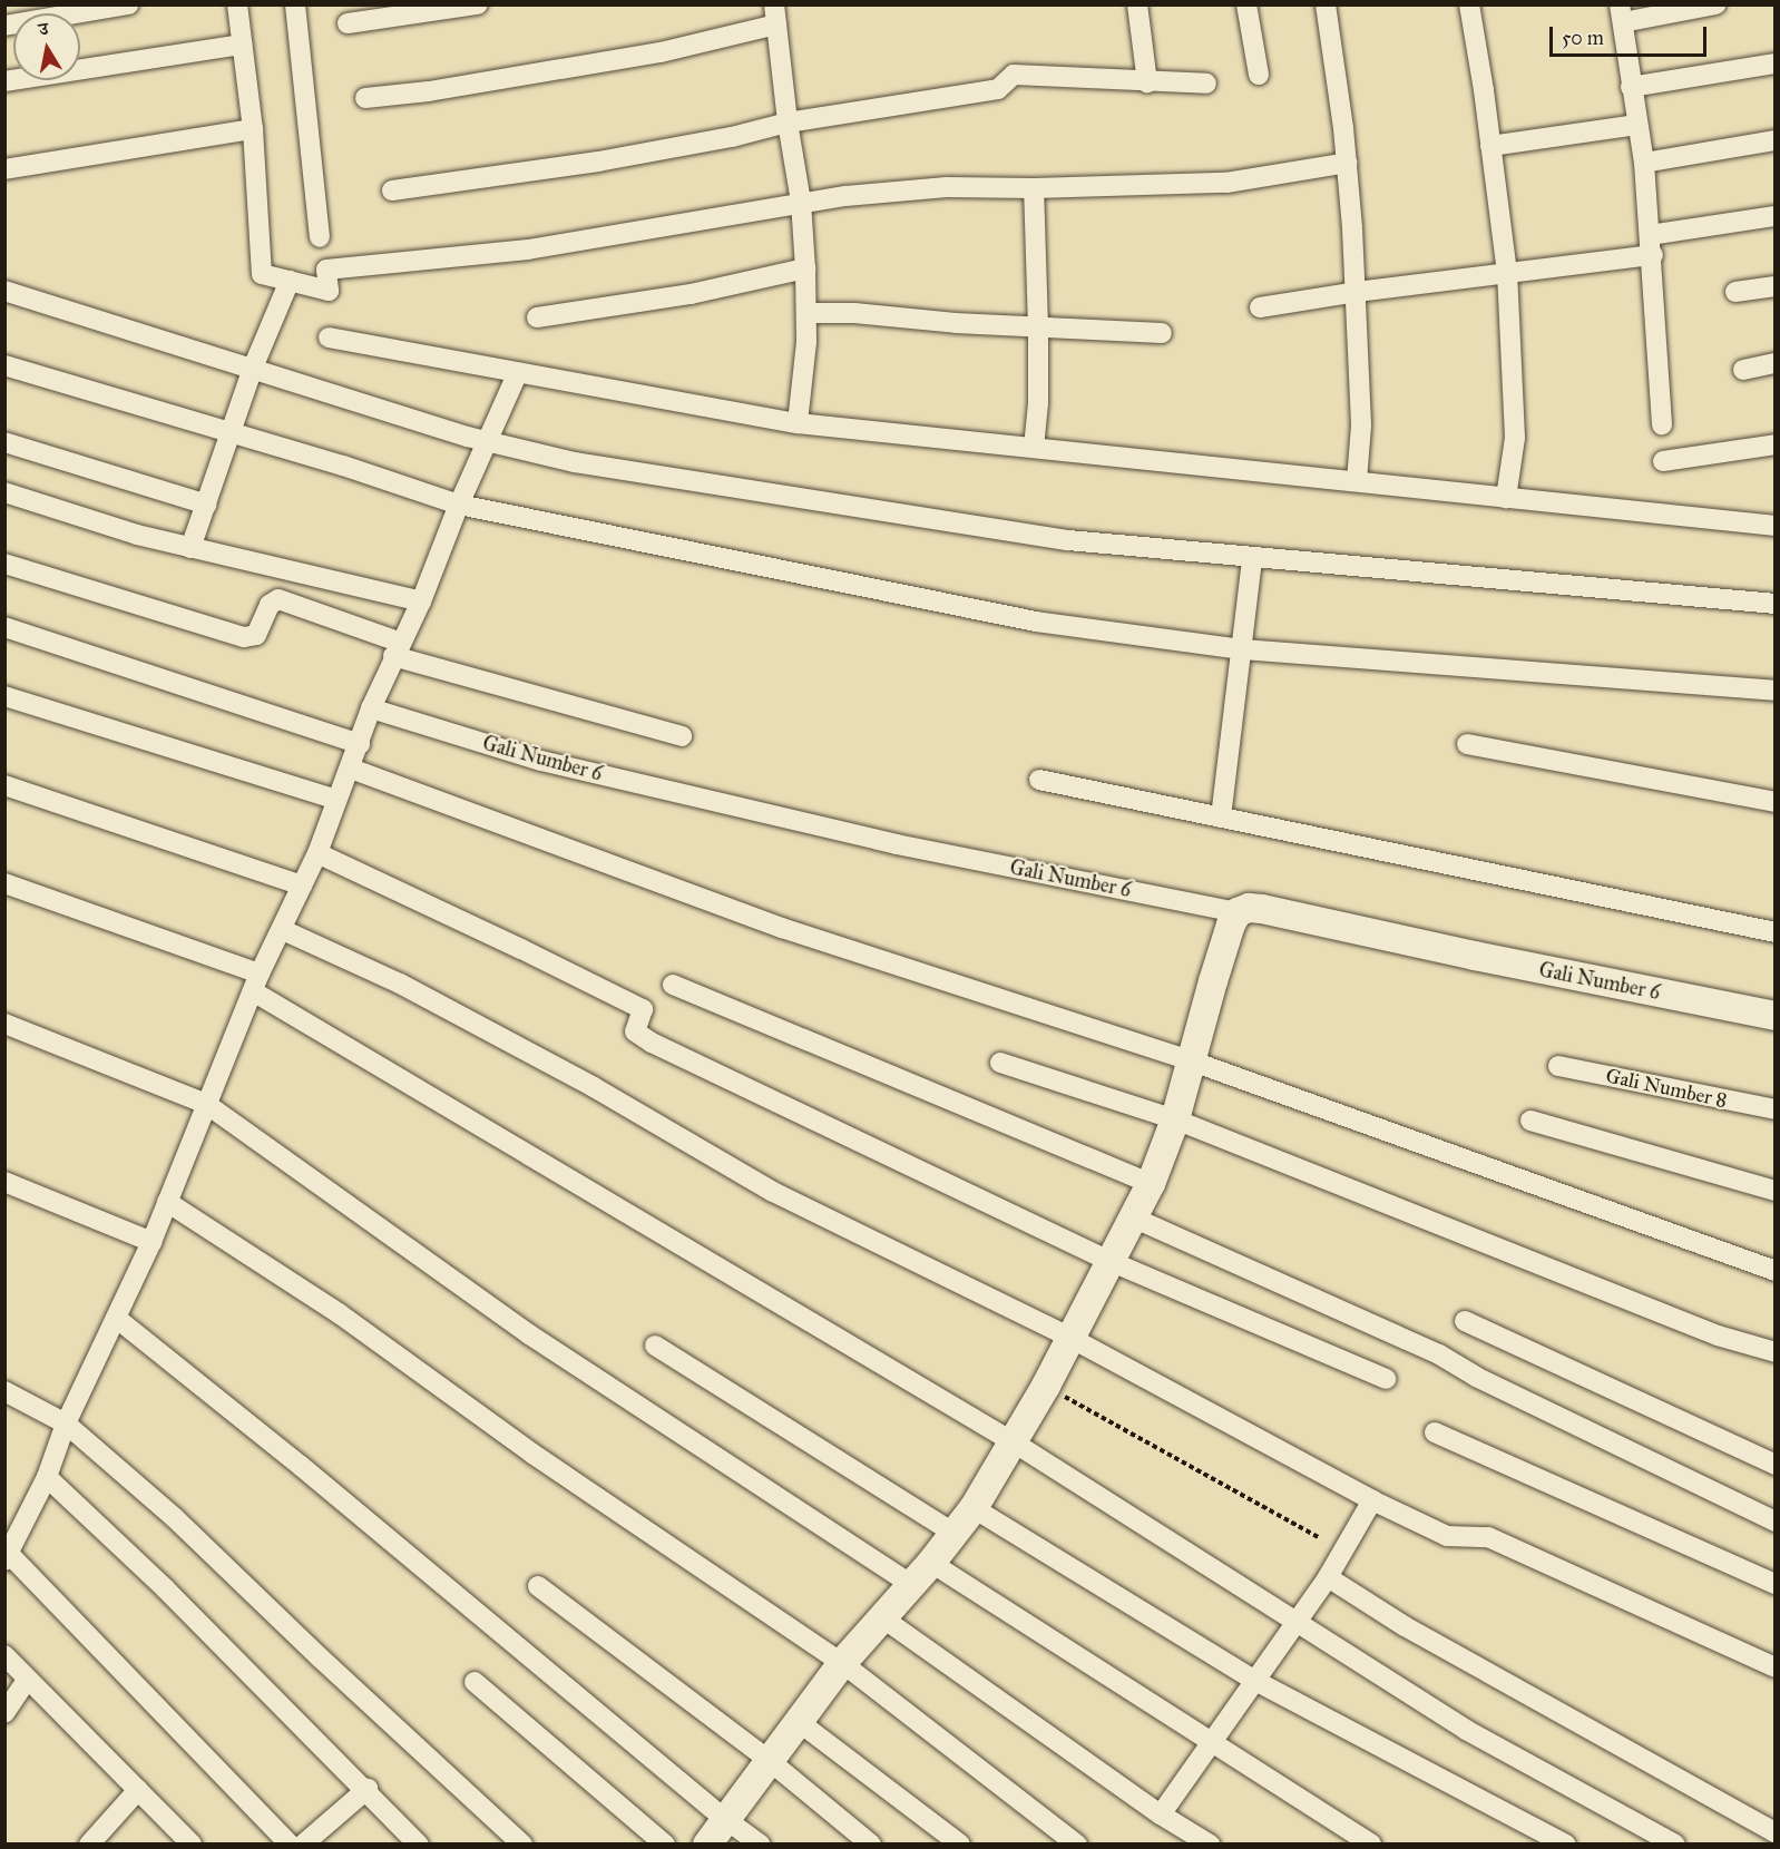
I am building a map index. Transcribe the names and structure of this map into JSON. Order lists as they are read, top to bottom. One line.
{"streets":{"street":["Gali Number 6","Gali Number 8"]},"scale_bar":"50 m","north":"top"}
